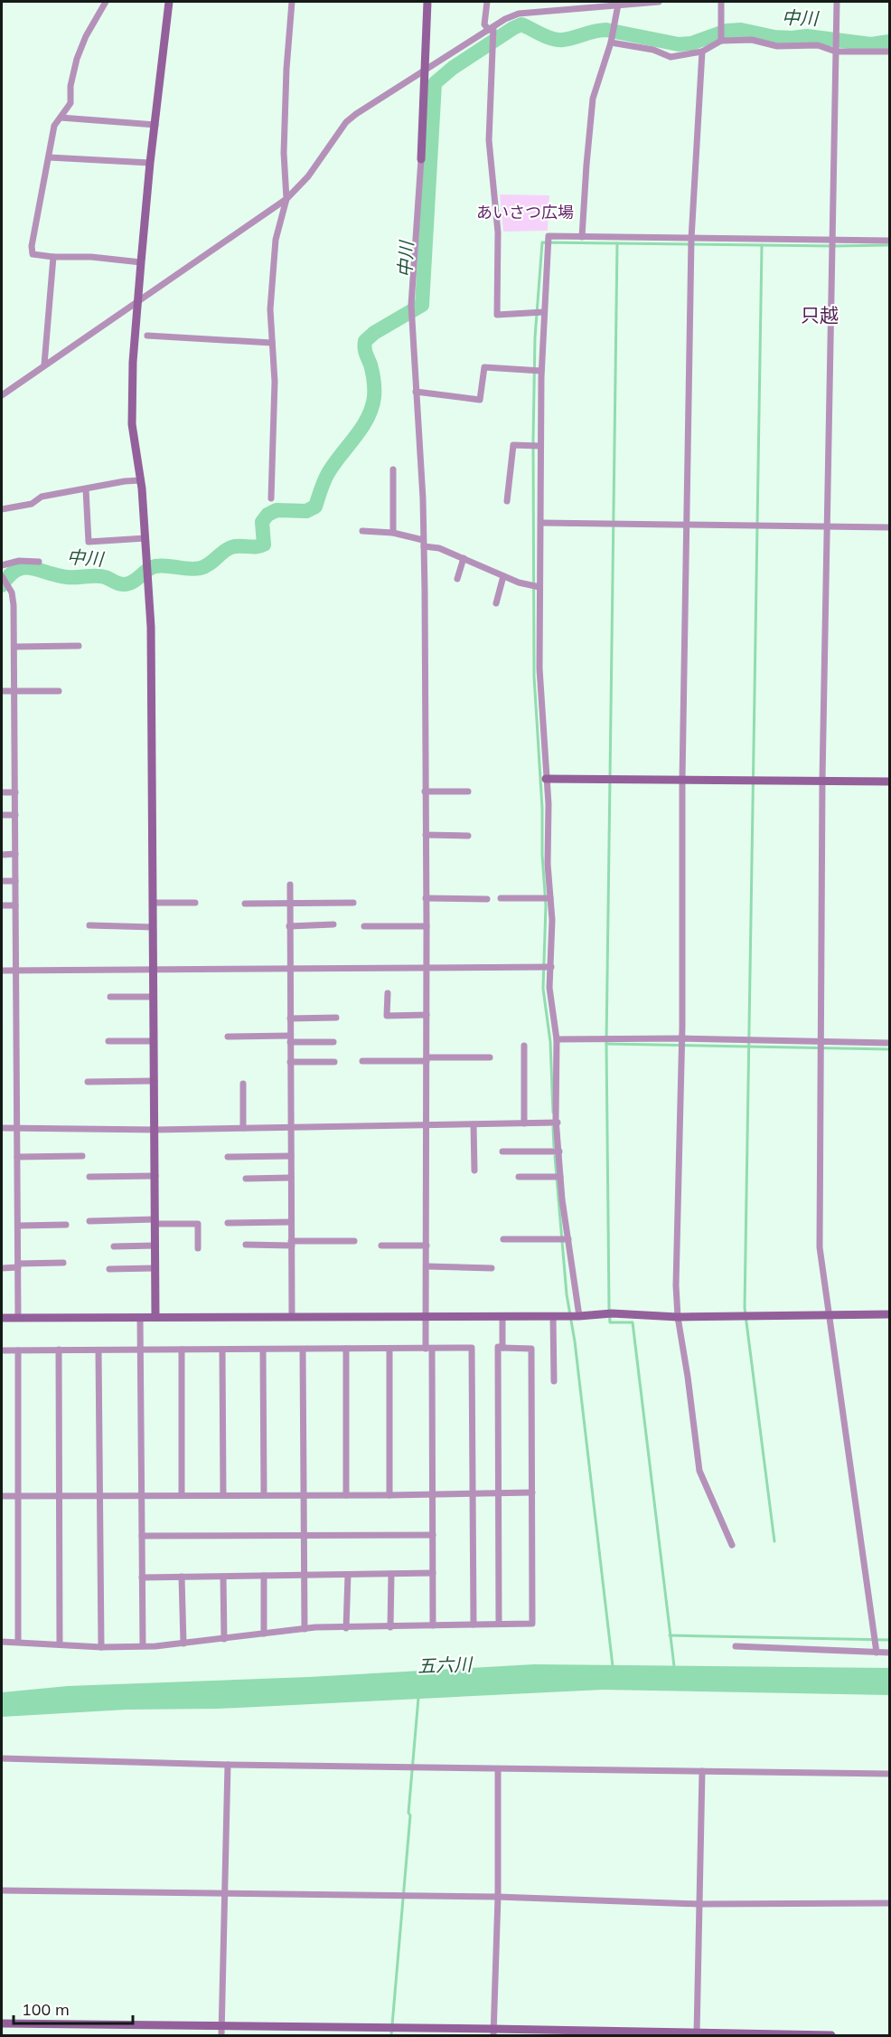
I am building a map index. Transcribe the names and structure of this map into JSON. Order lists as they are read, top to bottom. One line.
{"districts":["只越"],"water":["中川","五六川"],"parks":["あいさつ広場"],"scale_bar":"100 m"}
